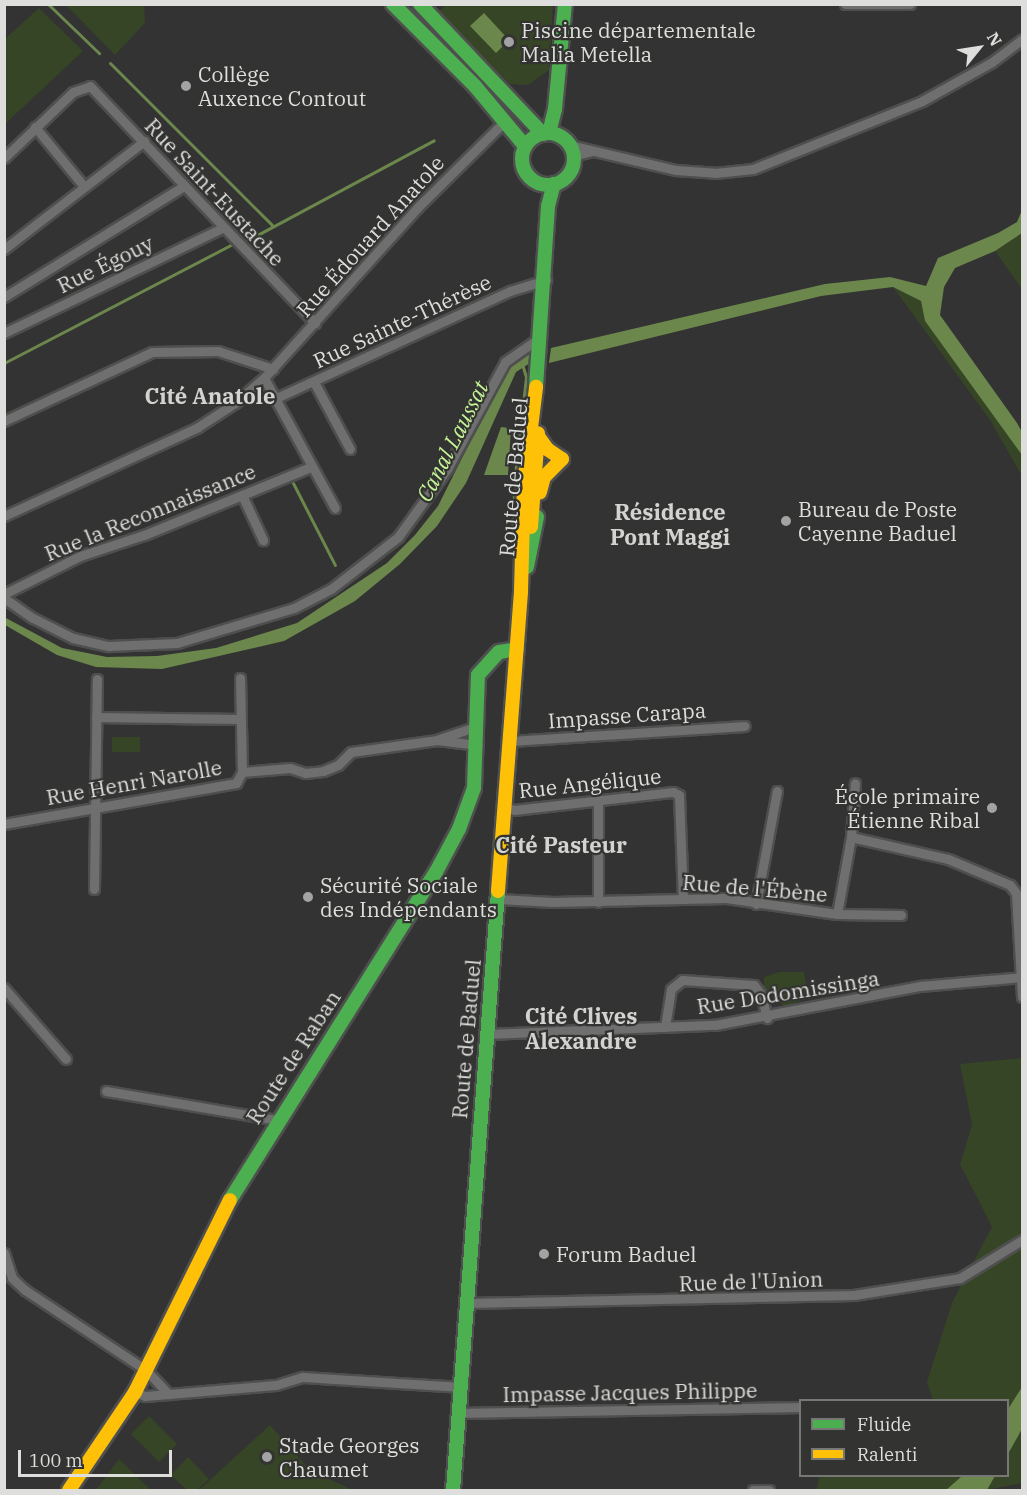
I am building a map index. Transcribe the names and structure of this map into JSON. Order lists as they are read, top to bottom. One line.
{"streets":{"main road":["Route de Baduel","Route de Raban"],"street":["Rue Saint-Eustache","Rue Édouard Anatole","Rue Égouy","Rue Sainte-Thérèse","Rue la Reconnaissance","Impasse Carapa","Rue Henri Narolle","Rue Angélique","Rue de l'Ébène","Rue Dodomissinga","Rue de l'Union","Impasse Jacques Philippe"]},"crossings":[["Rue Saint-Eustache","Rue Édouard Anatole"],["Rue Saint-Eustache","Rue Égouy"],["Rue Sainte-Thérèse","Route de Baduel"],["Route de Baduel","Impasse Carapa"],["Route de Baduel","Rue Angélique"],["Route de Baduel","Rue de l'Ébène"],["Route de Baduel","Rue Dodomissinga"],["Route de Baduel","Route de Raban"],["Route de Baduel","Rue de l'Union"],["Route de Baduel","Impasse Jacques Philippe"],["Rue Angélique","Rue de l'Ébène"]],"districts":["Cité Anatole","Résidence Pont Maggi","Cité Pasteur","Cité Clives Alexandre"],"water":["Canal Laussat"],"places":["Piscine départementale Malia Metella","Collège Auxence Contout","Bureau de Poste Cayenne Baduel","École primaire Étienne Ribal","Sécurité Sociale des Indépendants","Forum Baduel","Stade Georges Chaumet"],"legend":["Fluide","Ralenti"],"scale_bar":"100 m","north":"top right"}
